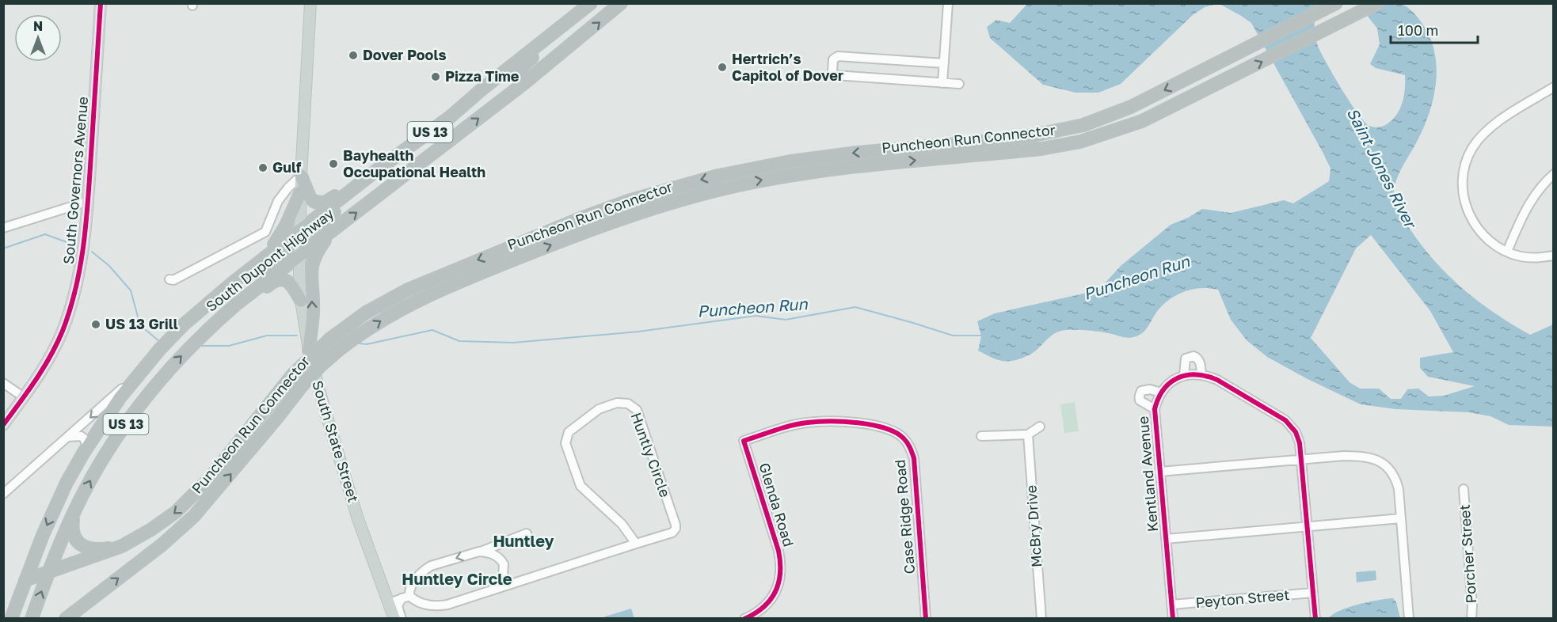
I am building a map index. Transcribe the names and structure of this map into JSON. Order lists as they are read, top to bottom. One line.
{"streets":{"highway":["US 13","Puncheon Run Connector","South Dupont Highway"],"main road":["South Governors Avenue","South State Street"],"street":["Huntly Circle","Kentland Avenue","Glenda Road","Case Ridge Road","McBry Drive","Porcher Street","Peyton Street"]},"crossings":[["Puncheon Run Connector","South Dupont Highway"],["South Dupont Highway","South State Street"],["Kentland Avenue","Peyton Street"],["Glenda Road","Case Ridge Road"]],"districts":["Huntley","Huntley Circle"],"water":["Saint Jones River","Puncheon Run"],"places":["Dover Pools","Hertrich’s Capitol of Dover","Pizza Time","Bayhealth Occupational Health","Gulf","US 13 Grill"],"scale_bar":"100 m","north":"top"}
